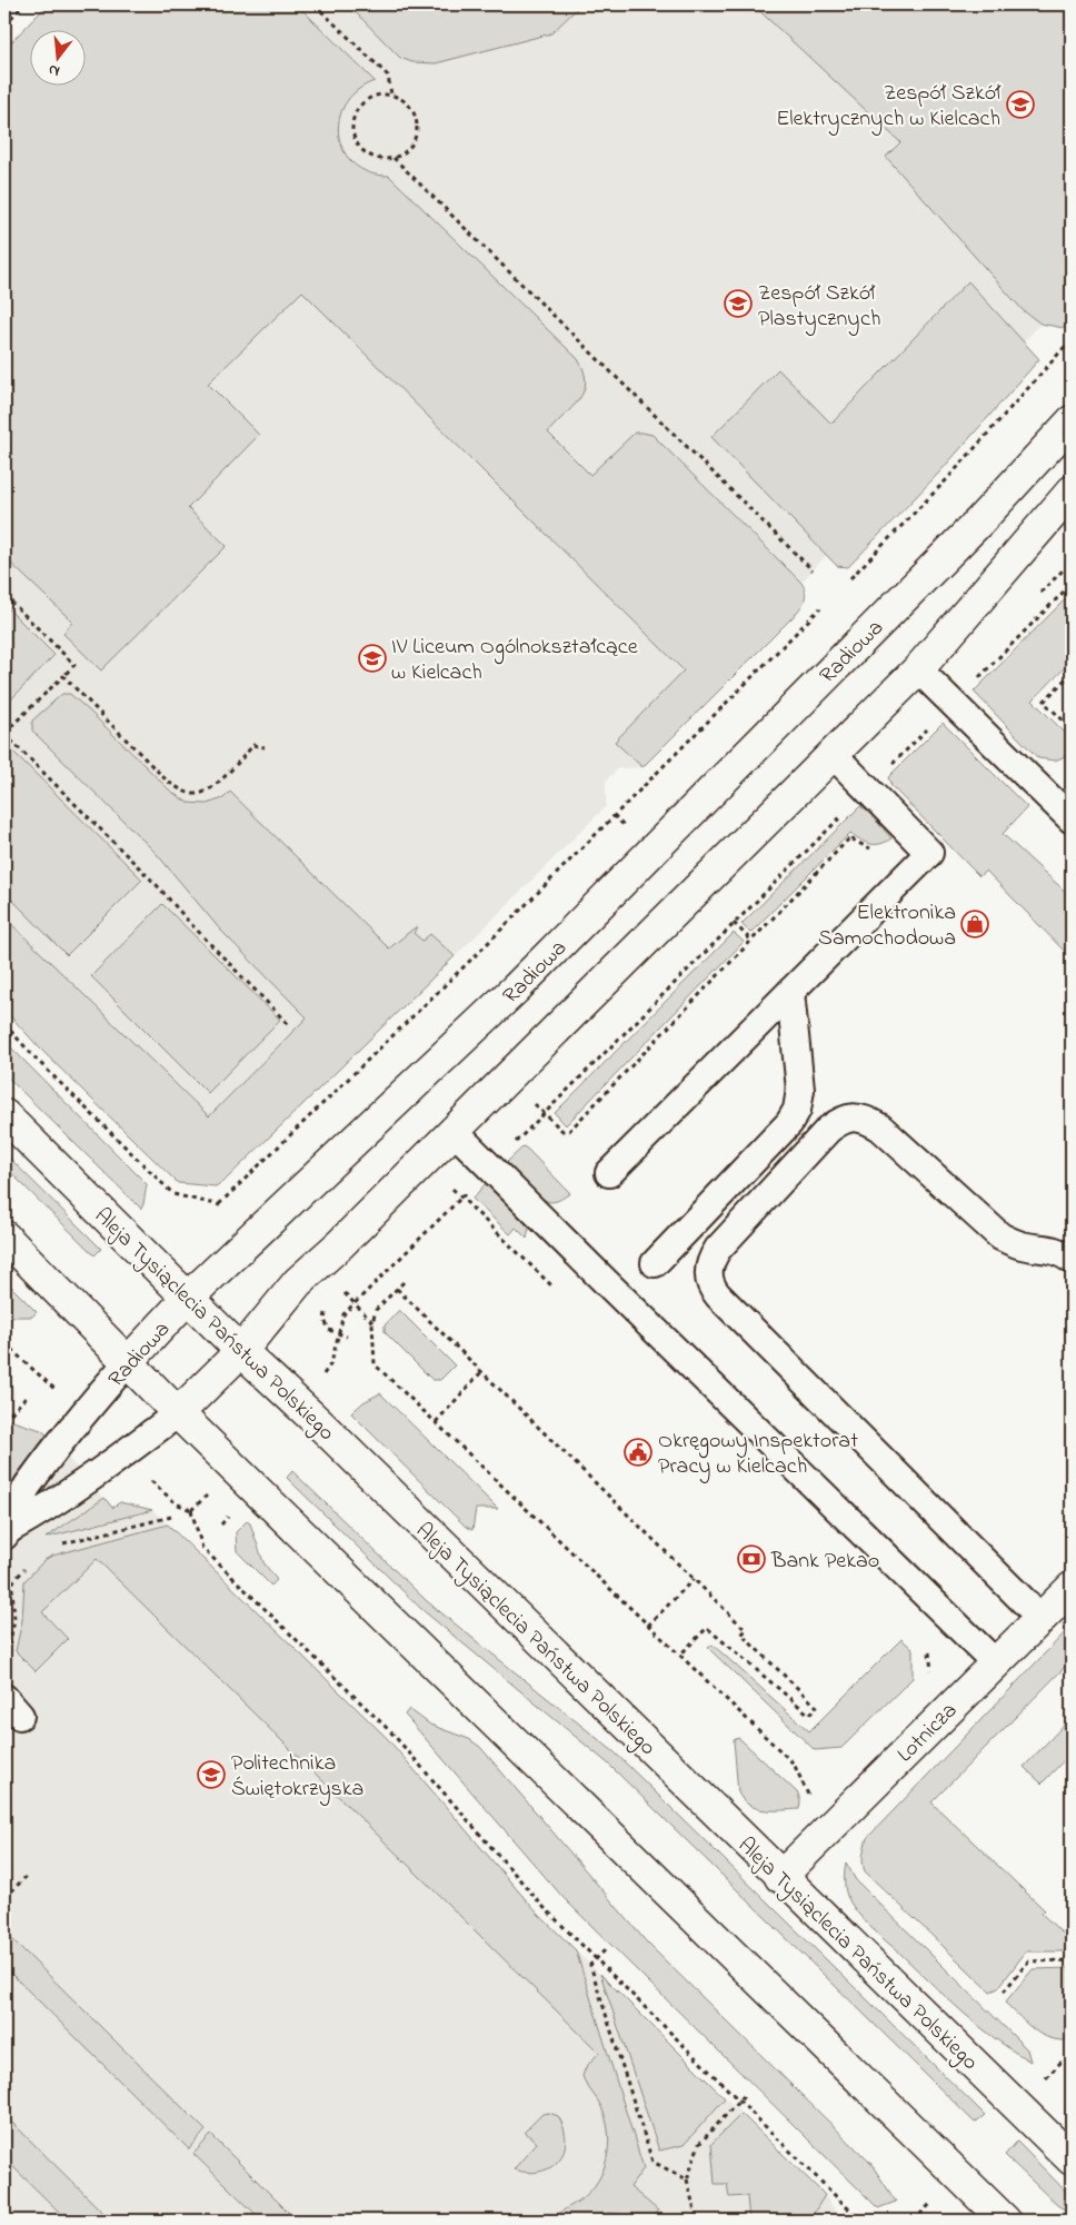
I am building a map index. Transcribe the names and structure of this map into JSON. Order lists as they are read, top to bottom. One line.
{"streets":{"street":["Radiowa","Aleja Tysiąclecia Państwa Polskiego","Lotnicza"]},"crossings":[["Radiowa","Aleja Tysiąclecia Państwa Polskiego"],["Aleja Tysiąclecia Państwa Polskiego","Lotnicza"]],"places":{"school or university":["Zespół Szkół Elektrycznych w Kielcach","Zespół Szkół Plastycznych","IV Liceum Ogólnokształcące w Kielcach","Politechnika Świętokrzyska"],"shop":["Elektronika Samochodowa"],"public building":["Okręgowy Inspektorat Pracy w Kielcach"],"bank":["Bank Pekao"]},"north":"bottom"}
